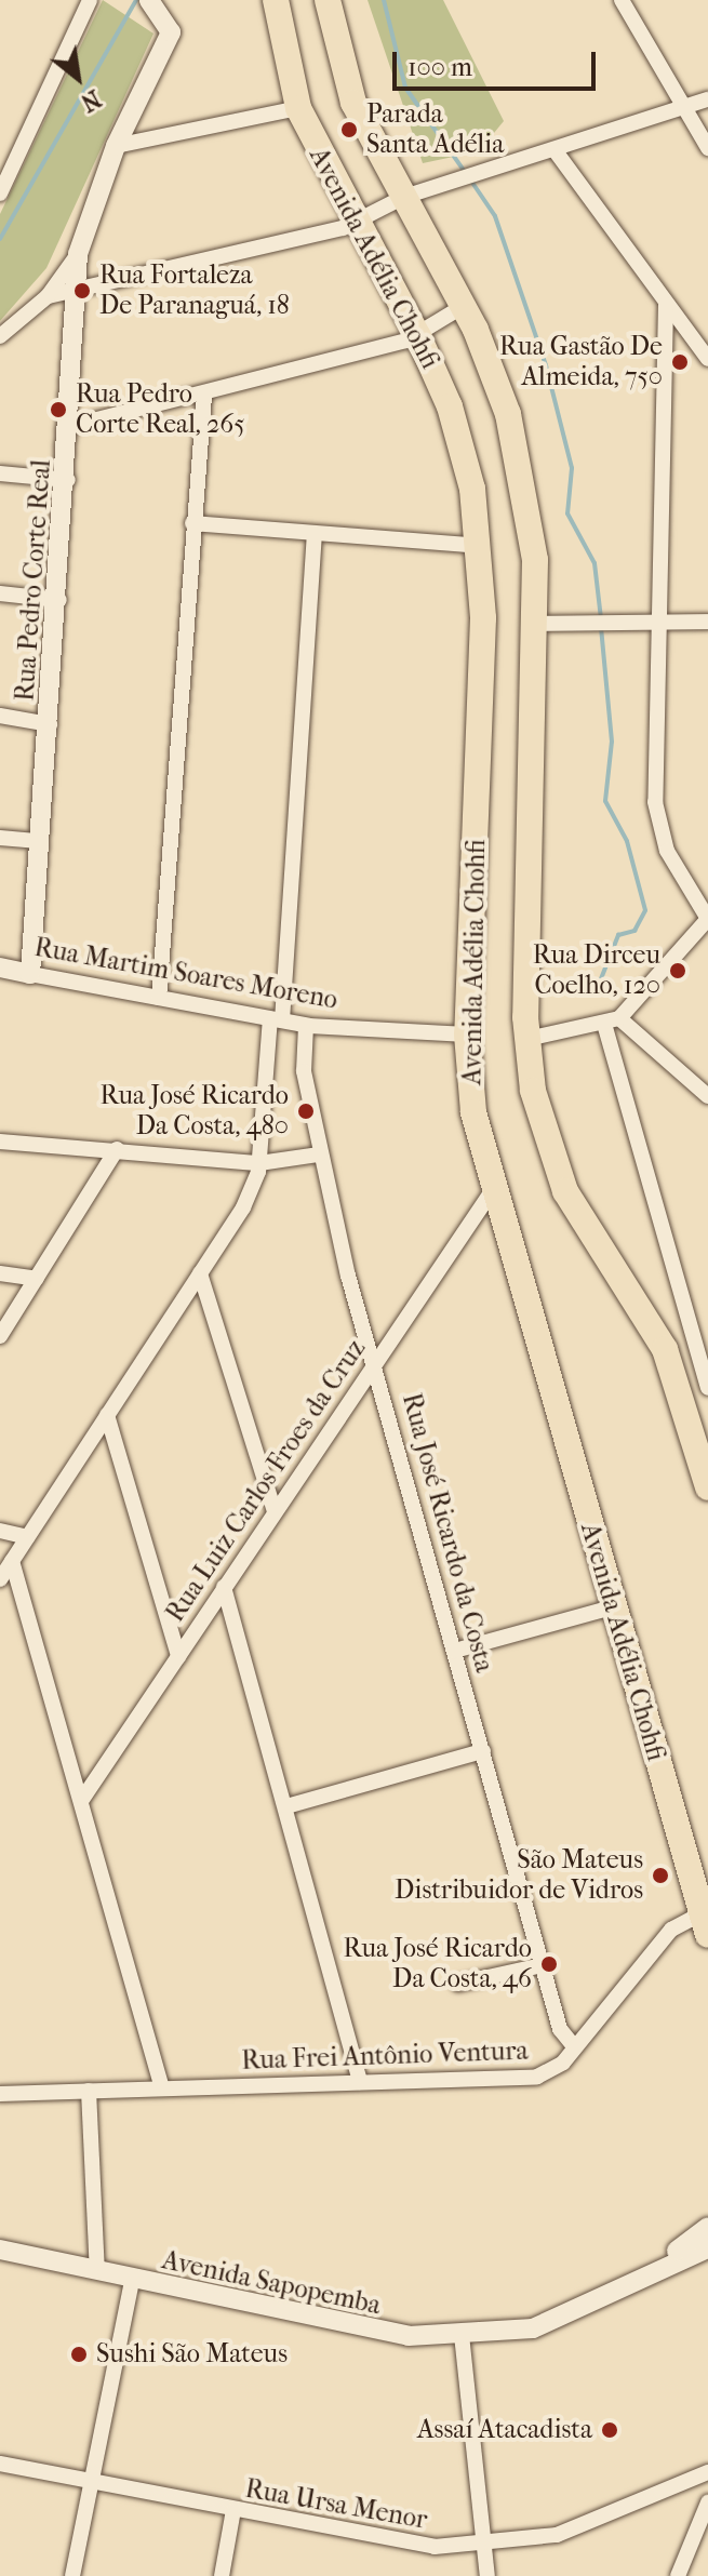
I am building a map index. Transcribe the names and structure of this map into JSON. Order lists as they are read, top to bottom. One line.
{"streets":{"highway":["Avenida Adélia Chohfi"],"street":["Rua Pedro Corte Real","Rua Martim Soares Moreno","Rua Luiz Carlos Froes da Cruz","Rua José Ricardo da Costa","Rua Frei Antônio Ventura","Avenida Sapopemba","Rua Ursa Menor"]},"crossings":[["Avenida Adélia Chohfi","Rua Martim Soares Moreno"],["Avenida Adélia Chohfi","Rua Luiz Carlos Froes da Cruz"],["Avenida Adélia Chohfi","Rua Frei Antônio Ventura"],["Rua Pedro Corte Real","Rua Martim Soares Moreno"],["Rua Martim Soares Moreno","Rua José Ricardo da Costa"],["Rua Luiz Carlos Froes da Cruz","Rua José Ricardo da Costa"],["Rua José Ricardo da Costa","Rua Frei Antônio Ventura"]],"places":["Parada Santa Adélia","Rua Fortaleza De Paranaguá, 18","Rua Gastão De Almeida, 750","Rua Pedro Corte Real, 265","Rua Dirceu Coelho, 120","Rua José Ricardo Da Costa, 480","São Mateus Distribuidor de Vidros","Rua José Ricardo Da Costa, 46","Sushi São Mateus","Assaí Atacadista"],"scale_bar":"100 m","north":"bottom right"}
